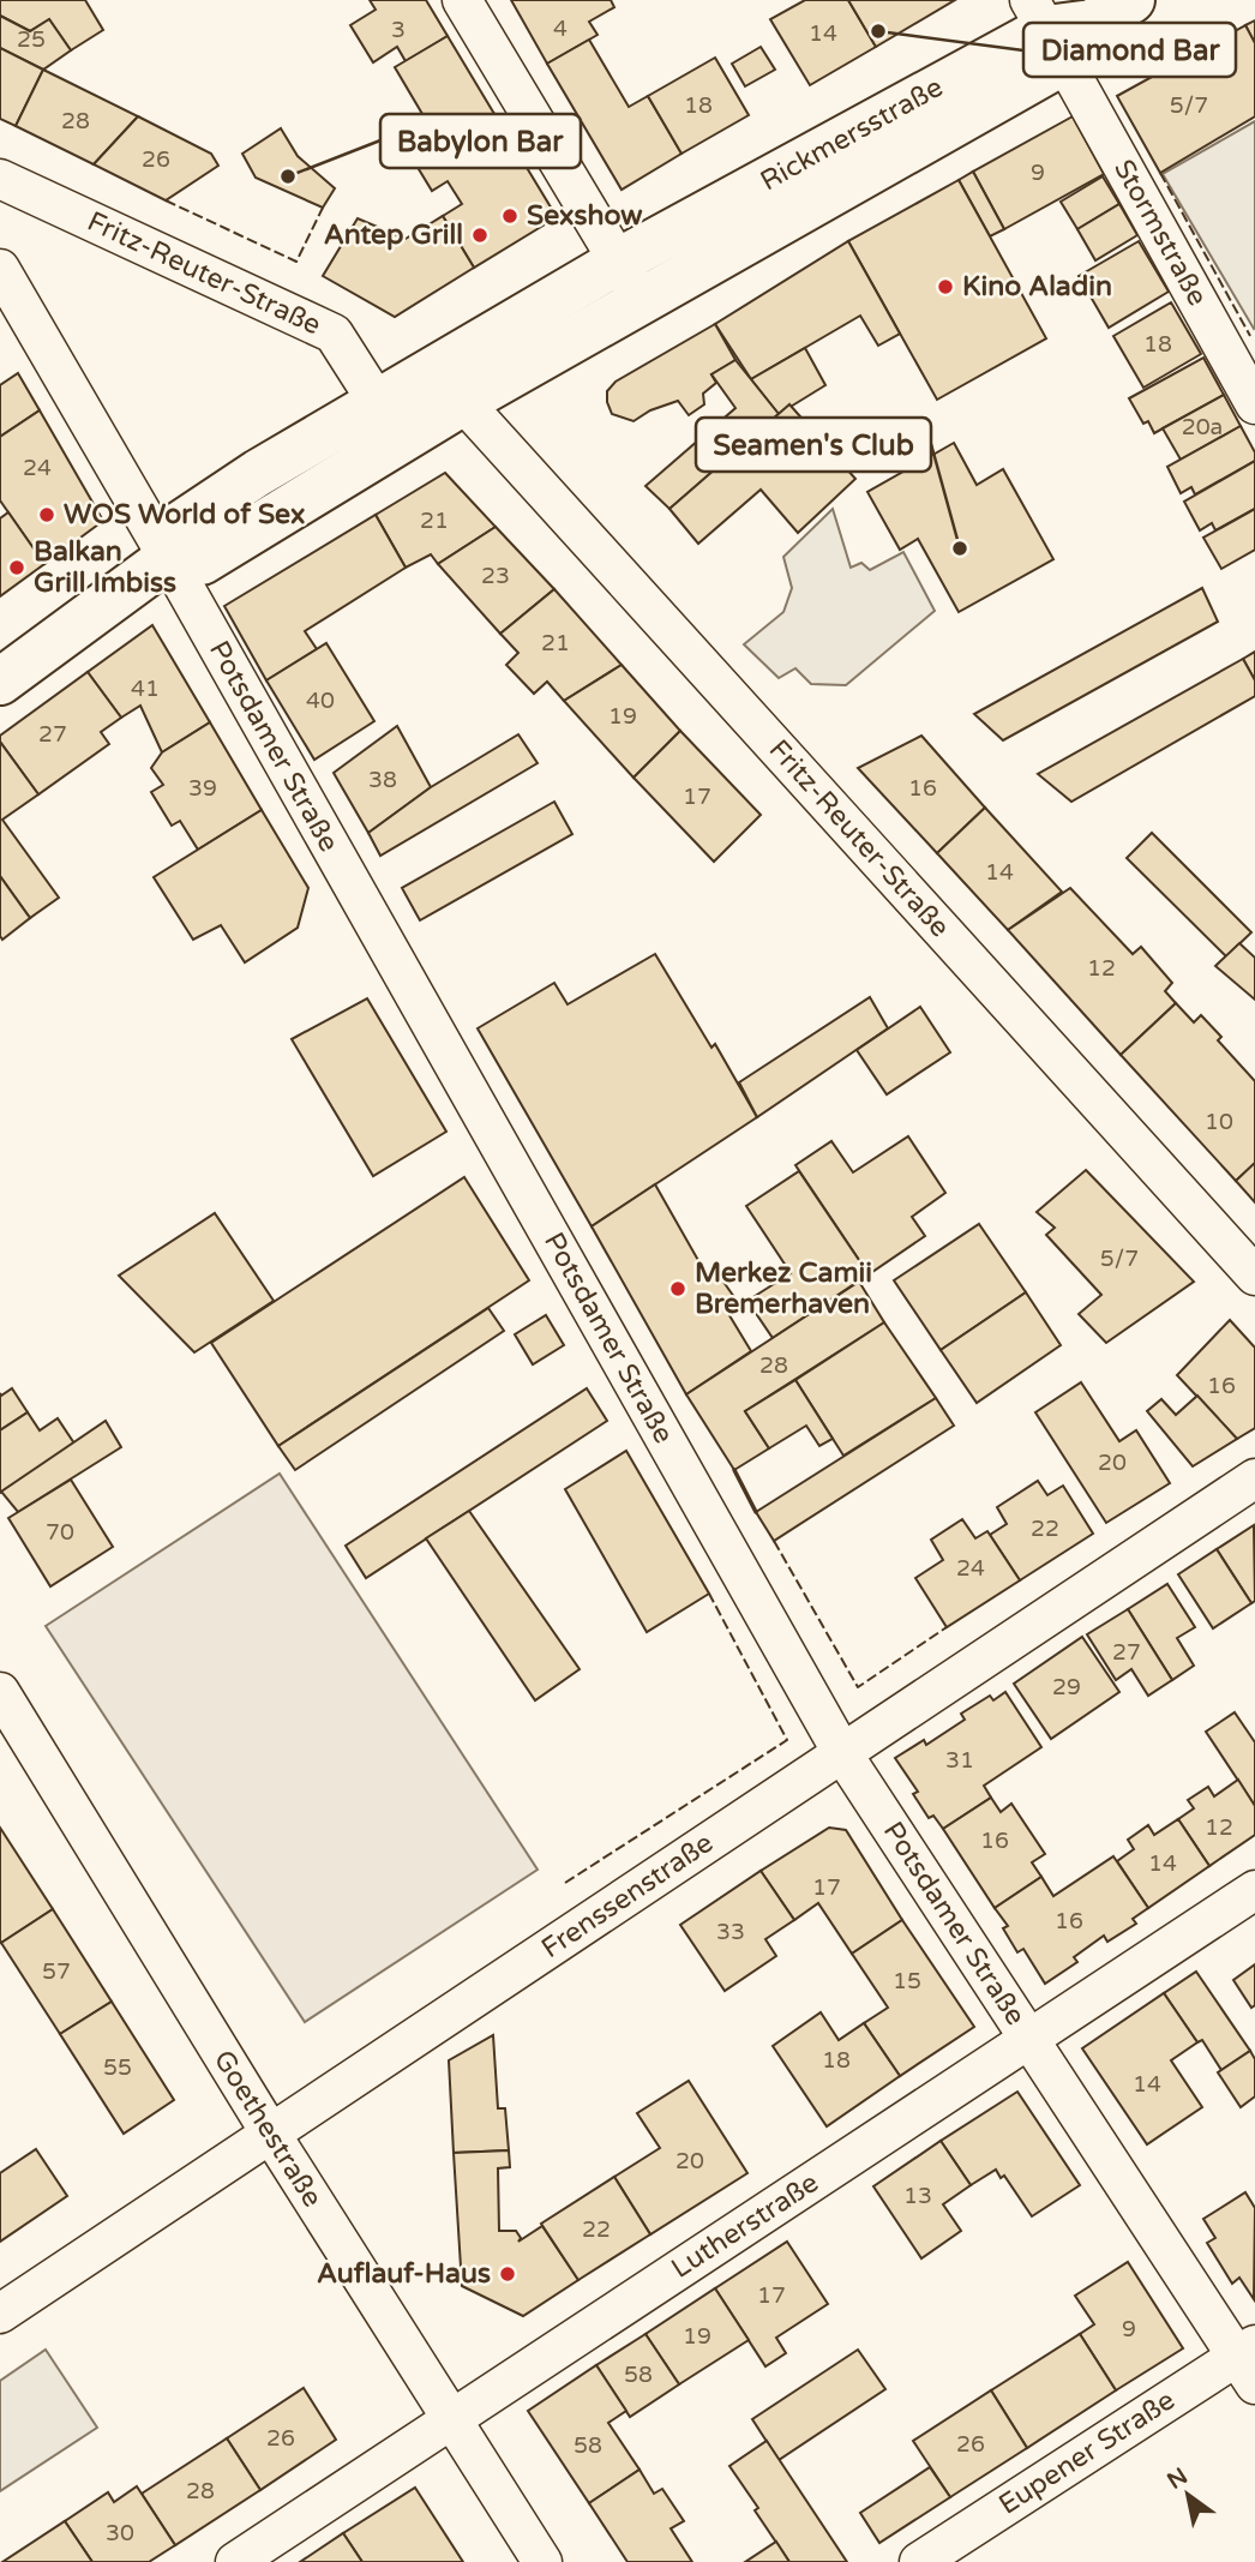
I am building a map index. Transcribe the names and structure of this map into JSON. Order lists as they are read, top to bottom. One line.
{"streets":{"main road":["Rickmersstraße"],"street":["Stormstraße","Fritz-Reuter-Straße","Potsdamer Straße","Frenssenstraße","Goethestraße","Lutherstraße","Eupener Straße"]},"crossings":[["Rickmersstraße","Stormstraße"],["Rickmersstraße","Fritz-Reuter-Straße"],["Rickmersstraße","Potsdamer Straße"],["Potsdamer Straße","Frenssenstraße"],["Potsdamer Straße","Lutherstraße"],["Potsdamer Straße","Eupener Straße"],["Frenssenstraße","Goethestraße"],["Goethestraße","Lutherstraße"]],"places":["Diamond Bar","Babylon Bar","Sexshow","Antep Grill","Kino Aladin","WOS World of Sex","Seamen's Club","Balkan Grill Imbiss","Merkez Camii Bremerhaven","Auflauf-Haus"],"house_numbers":["4","3","14","25","18","5/7","28","26","9","18","20a","24","21","23","21","41","40","19","27","38","39","16","17","14","12","10","5/7","28","16","20","22","70","24","27","29","31","12","16","14","17","16","33","57","15","18","55","14","20","13","22","17","9","19","58","26","26","58","28","30"],"north":"top left"}
